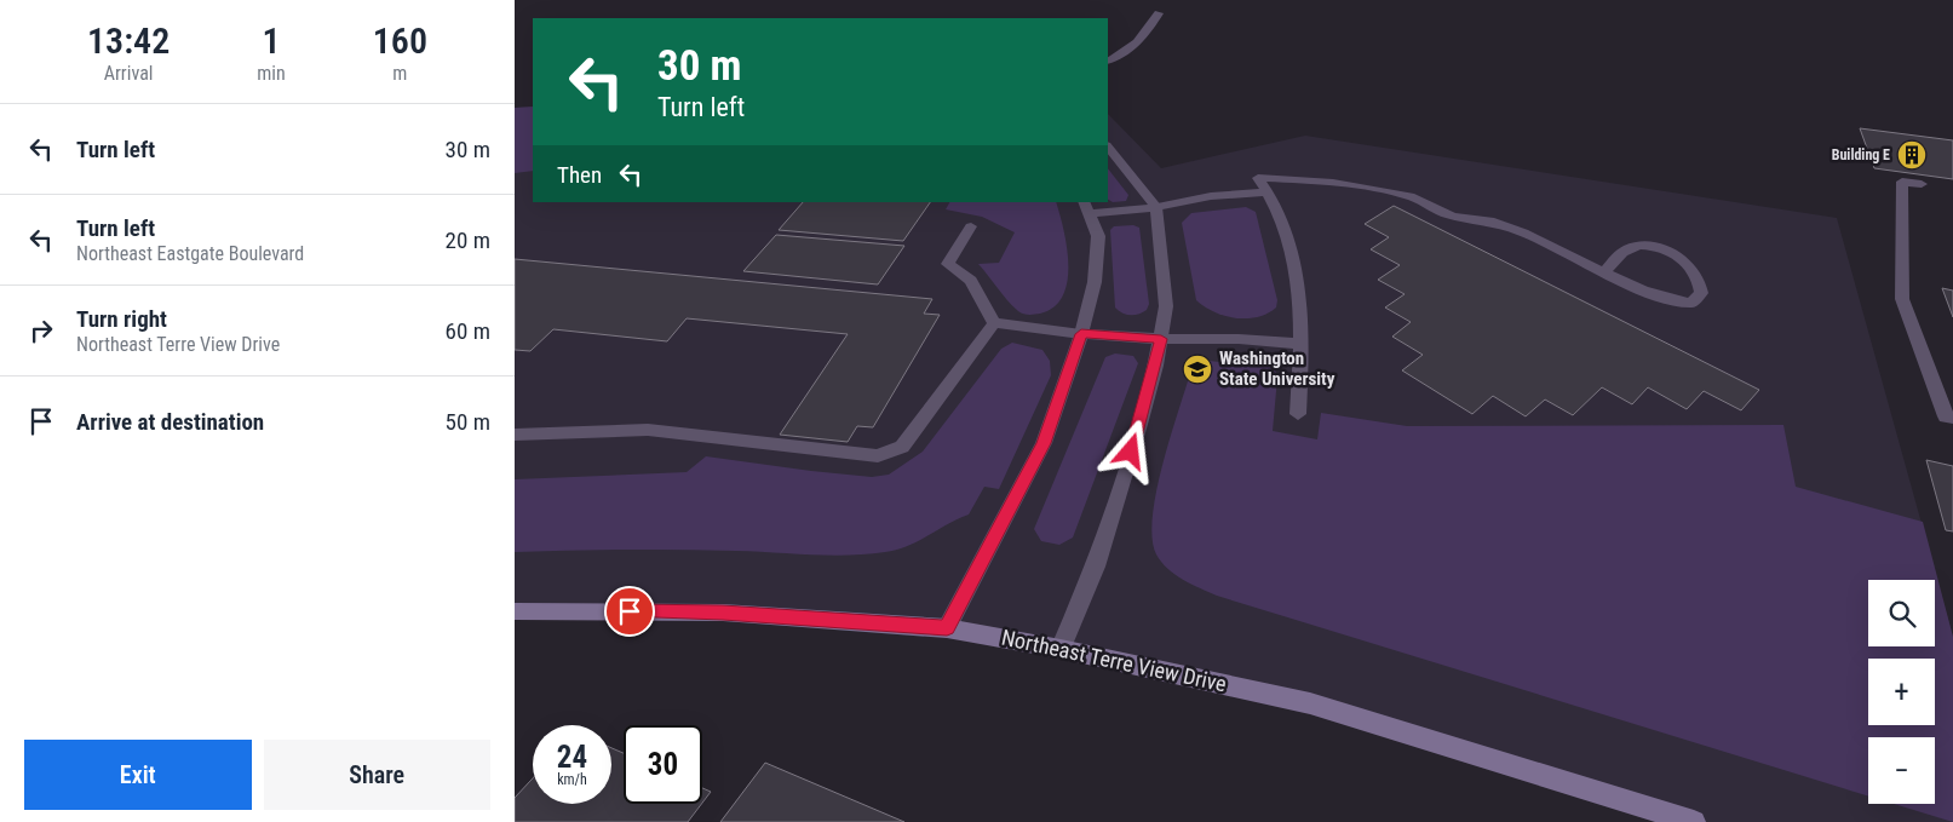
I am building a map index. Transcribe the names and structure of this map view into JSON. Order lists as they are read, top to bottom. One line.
{"streets":{"main road":["Northeast Terre View Drive"]},"places":{"building":["Building E"],"school or university":["Washington State University"]},"page":{"eta":["13:42","Arrival","1","min","160","m"],"turn":["30 m","Turn left"],"list":[{"name":"Turn left","value":"30 m"},{"name":"Turn left","note":"Northeast Eastgate Boulevard","value":"20 m"},{"name":"Turn right","note":"Northeast Terre View Drive","value":"60 m"},{"name":"Arrive at destination","value":"50 m"}],"then":"Then","map_buttons":["+","−"],"speed":"24 km/h","limit":"30","buttons":["Exit","Share"]}}
